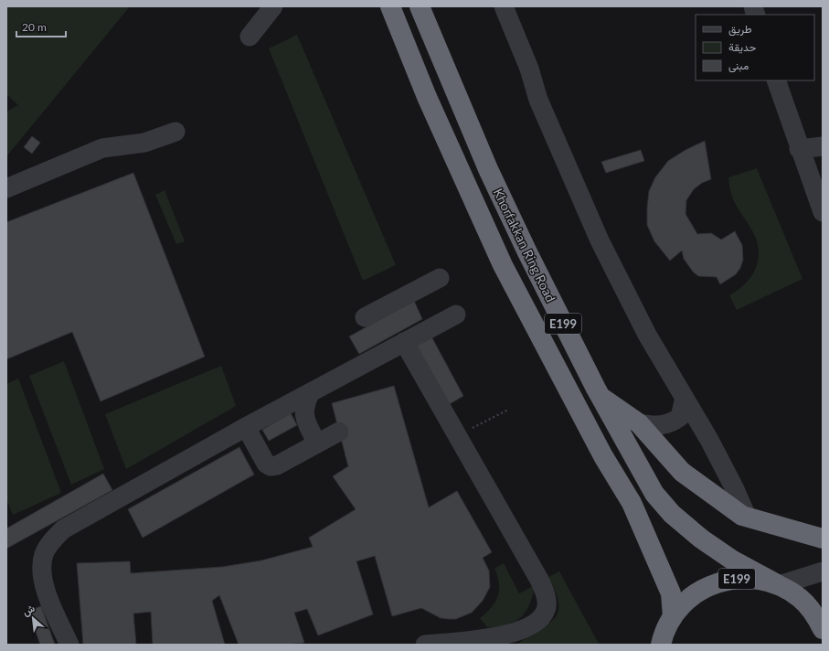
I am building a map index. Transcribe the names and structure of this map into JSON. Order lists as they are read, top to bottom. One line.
{"streets":{"highway":["Khorfakkan Ring Road","E199"]},"crossings":[["Khorfakkan Ring Road","E199"]],"legend":["طريق","حديقة","مبنى"],"scale_bar":"20 m","north":"top left"}
